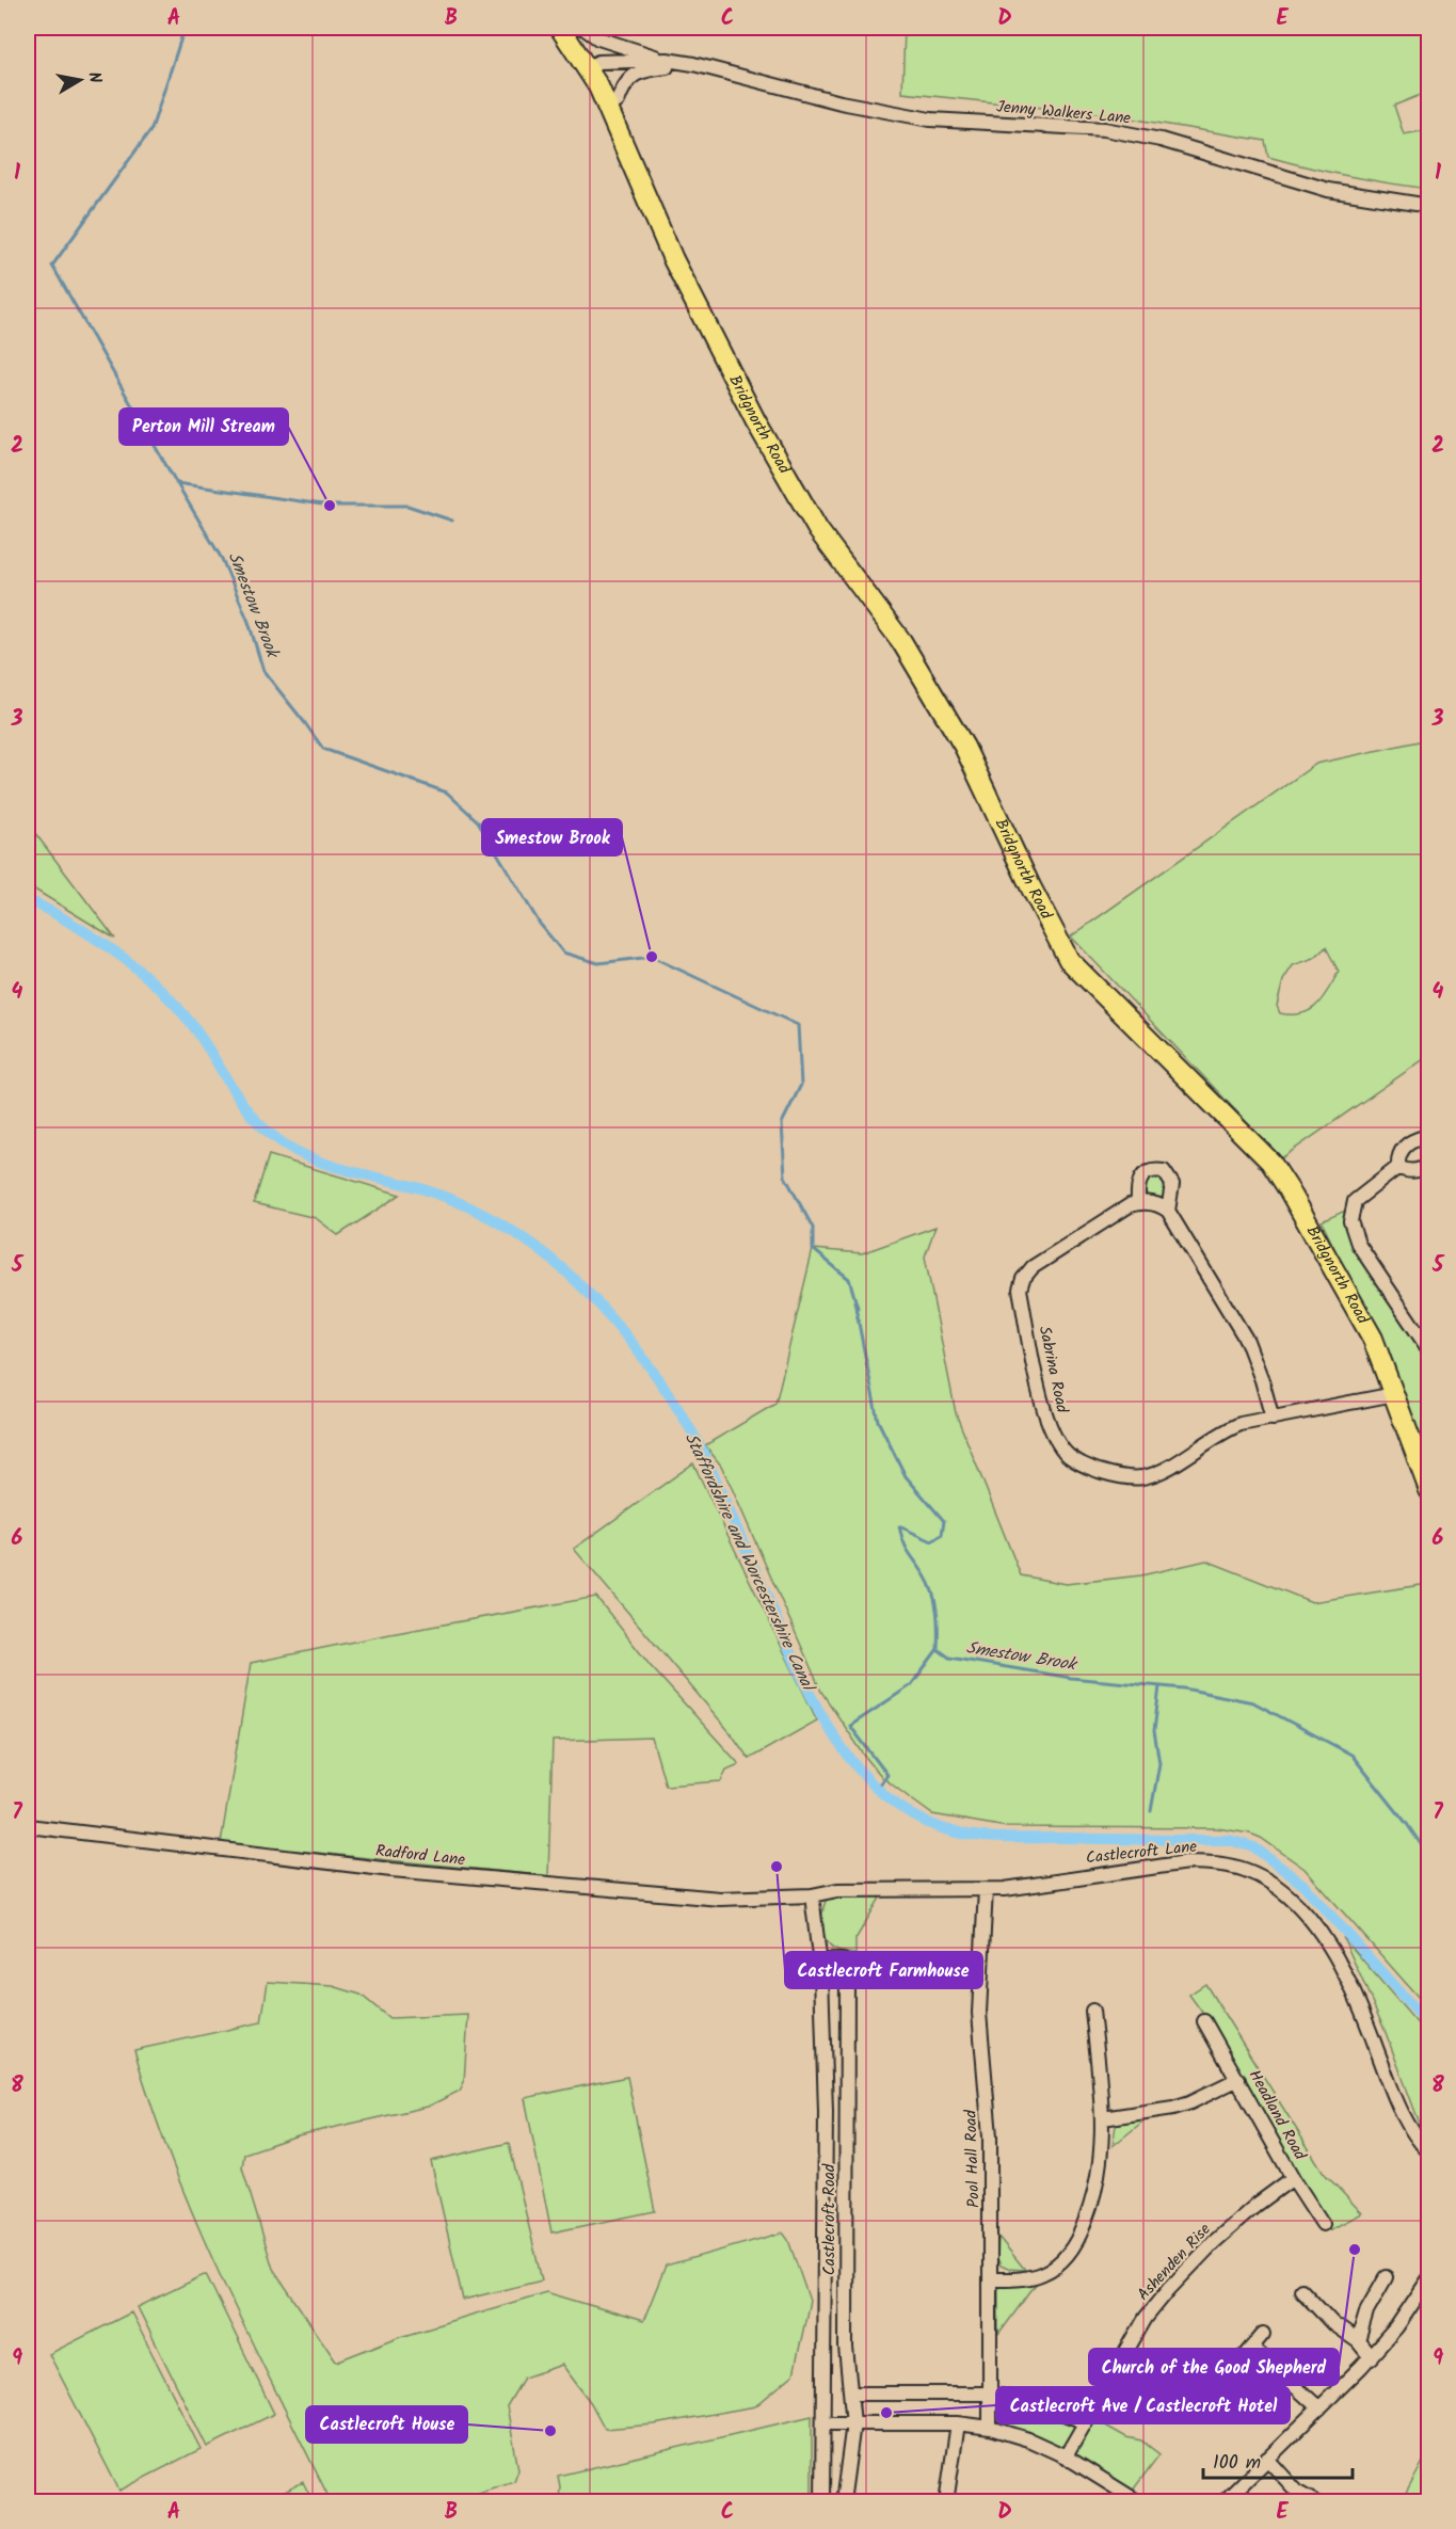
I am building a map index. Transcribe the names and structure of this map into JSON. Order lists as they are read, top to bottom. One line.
{"streets":{"highway":["Bridgnorth Road"],"street":["Jenny Walkers Lane","Sabrina Road","Castlecroft Lane","Radford Lane","Headland Road","Pool Hall Road","Castlecroft Road","Ashenden Rise"]},"crossings":[["Jenny Walkers Lane","Bridgnorth Road"],["Bridgnorth Road","Sabrina Road"],["Castlecroft Lane","Radford Lane"],["Castlecroft Lane","Pool Hall Road"],["Castlecroft Lane","Castlecroft Road"],["Radford Lane","Castlecroft Road"],["Headland Road","Ashenden Rise"]],"water":["Smestow Brook","Staffordshire and Worcestershire Canal"],"places":["Perton Mill Stream","Smestow Brook","Castlecroft Farmhouse","Church of the Good Shepherd","Castlecroft Ave / Castlecroft Hotel","Castlecroft House"],"scale_bar":"100 m","north":"right","grid":{"columns":["A","B","C","D","E"],"rows":["1","2","3","4","5","6","7","8","9"]}}
